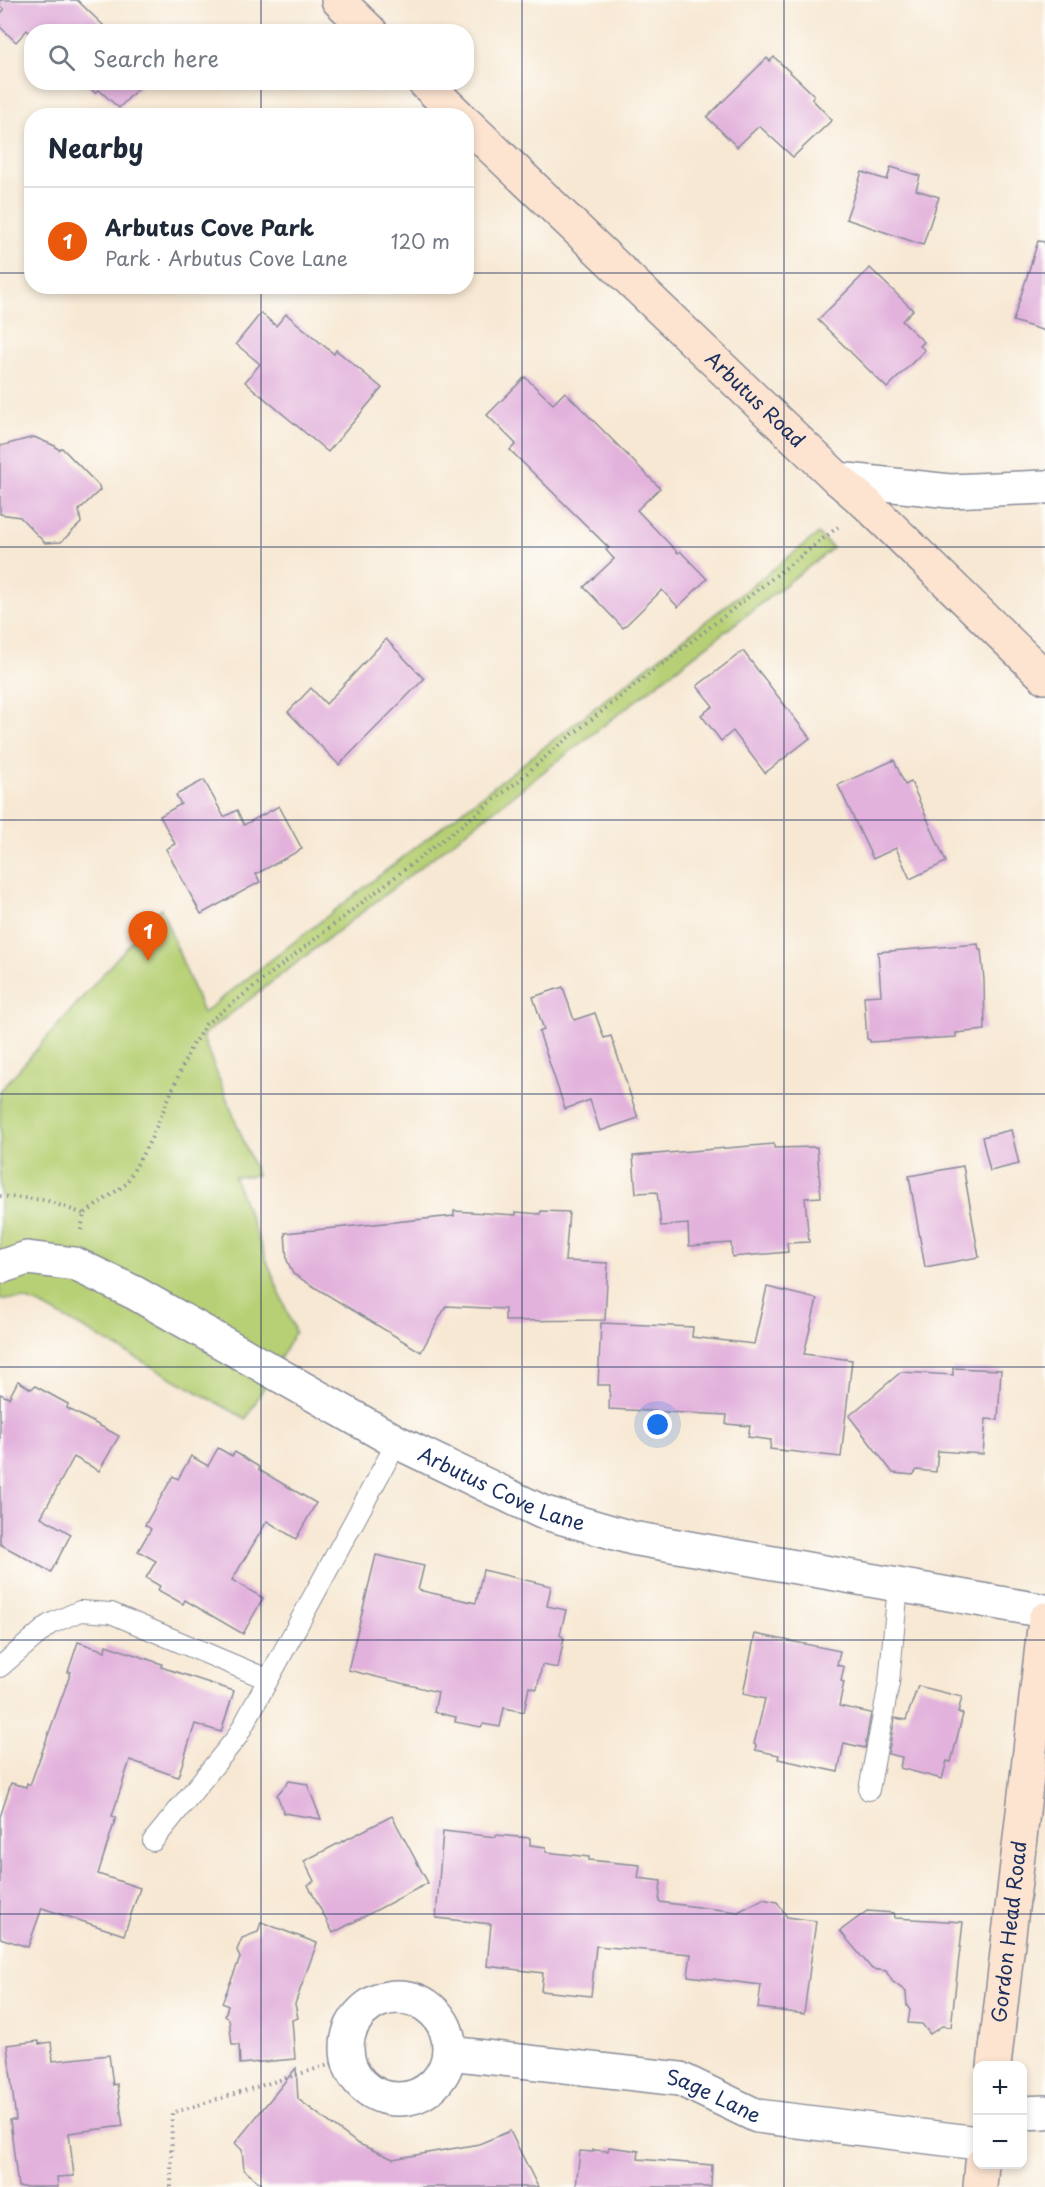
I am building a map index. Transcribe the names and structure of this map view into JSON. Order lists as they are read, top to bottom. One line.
{"streets":{"main road":["Arbutus Road","Gordon Head Road"],"street":["Arbutus Cove Lane","Sage Lane"]},"page":{"search":"Search here","heading":"Nearby","list":[{"mark":"1","name":"Arbutus Cove Park","note":"Park · Arbutus Cove Lane","value":"120 m"}],"pins":"1","map_buttons":["+","−"]}}
